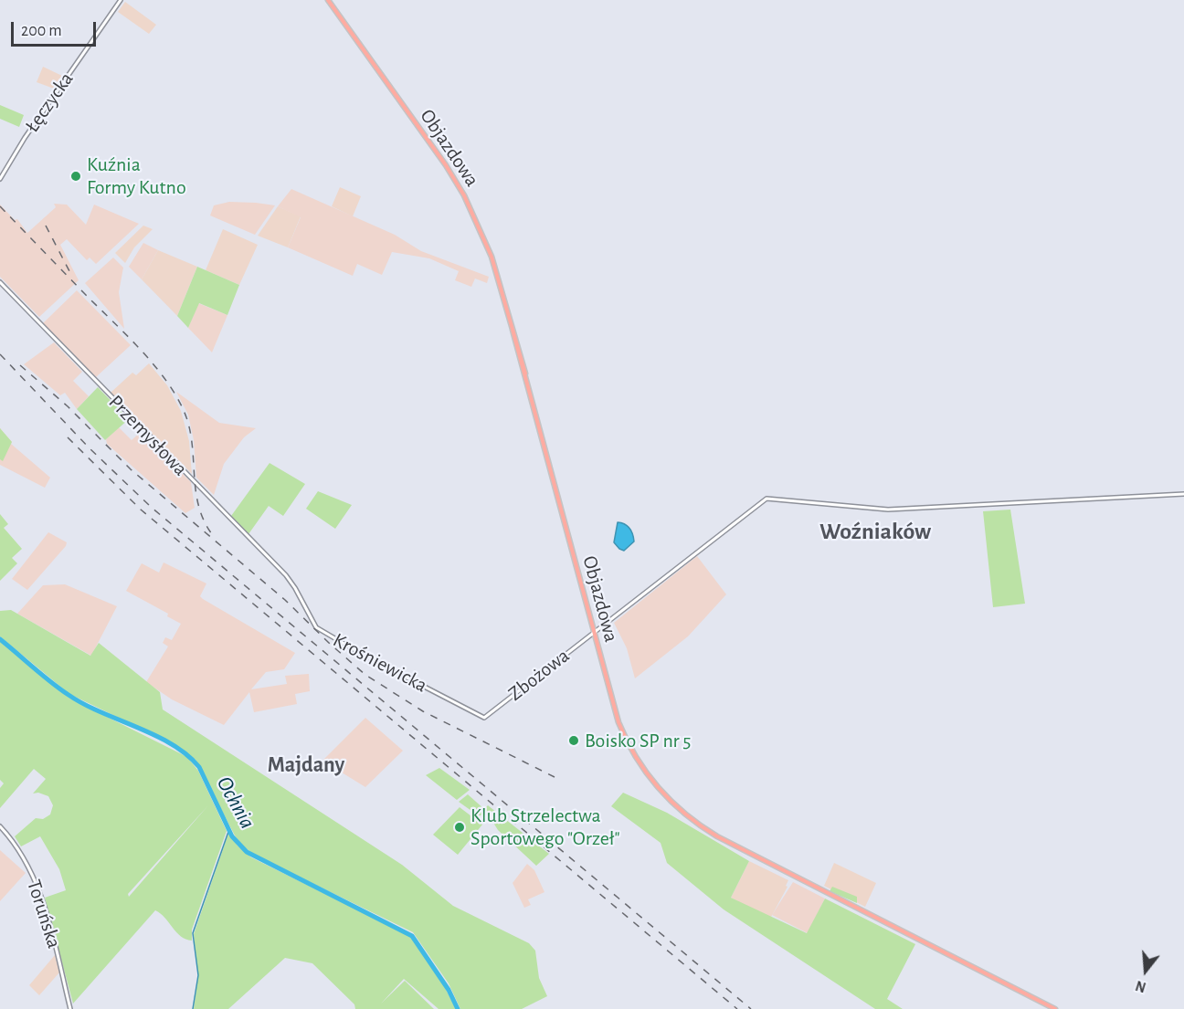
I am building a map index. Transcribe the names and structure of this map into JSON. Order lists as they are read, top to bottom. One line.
{"streets":{"main road":["Objazdowa"],"street":["Łęczycka","Przemysłowa","Krośniewicka","Zbożowa","Toruńska"]},"crossings":[["Objazdowa","Zbożowa"],["Przemysłowa","Krośniewicka"],["Krośniewicka","Zbożowa"]],"districts":["Woźniaków","Majdany"],"water":["Ochnia"],"places":["Kuźnia Formy Kutno","Boisko SP nr 5","Klub Strzelectwa Sportowego \"Orzeł\""],"scale_bar":"200 m","north":"bottom"}
